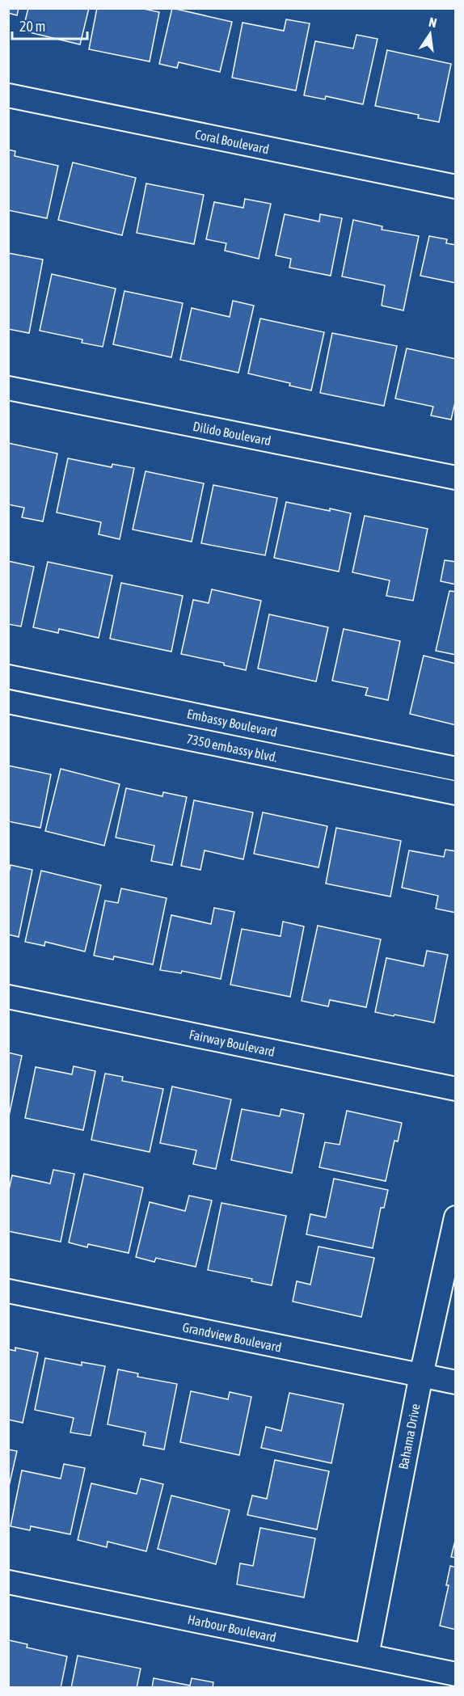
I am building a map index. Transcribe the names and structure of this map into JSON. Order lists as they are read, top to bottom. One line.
{"streets":{"street":["Coral Boulevard","Dilido Boulevard","Embassy Boulevard","7350 embassy blvd.","Fairway Boulevard","Grandview Boulevard","Bahama Drive","Harbour Boulevard"]},"crossings":[["Grandview Boulevard","Bahama Drive"],["Bahama Drive","Harbour Boulevard"]],"scale_bar":"20 m","north":"top"}
